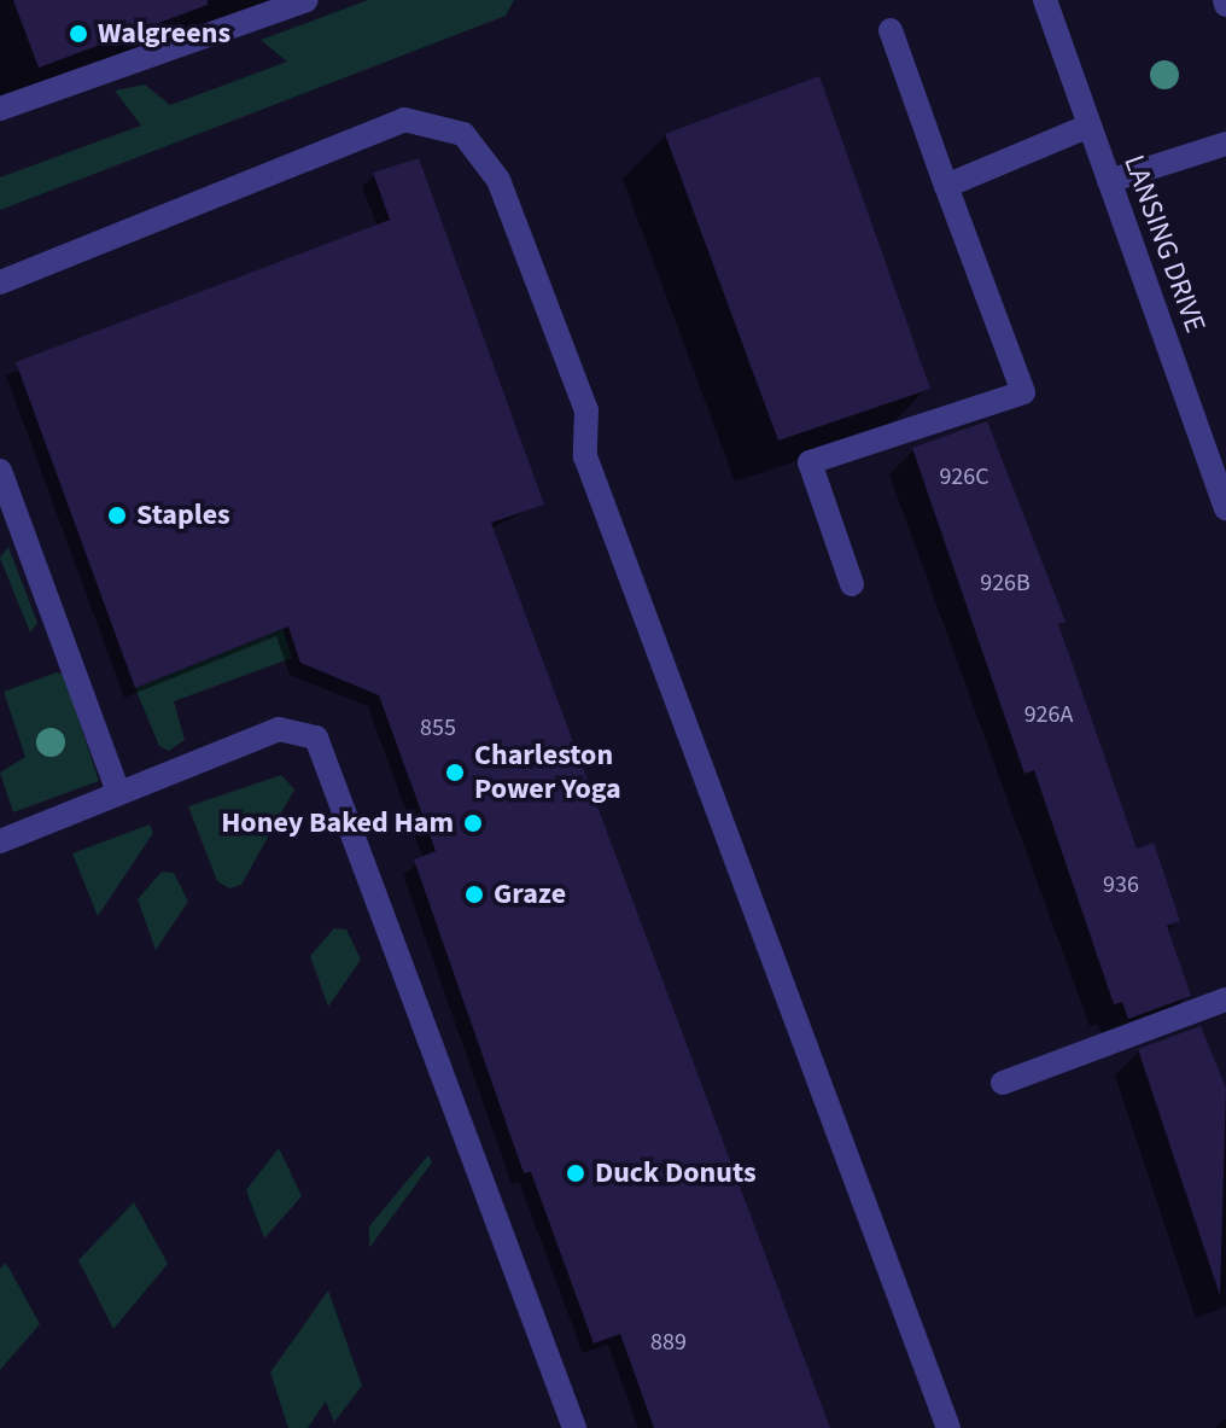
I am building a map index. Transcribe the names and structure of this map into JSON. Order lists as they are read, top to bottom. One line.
{"streets":{"street":["LANSING DRIVE"]},"places":["Walgreens","Staples","Charleston Power Yoga","Honey Baked Ham","Graze","Duck Donuts"],"house_numbers":["926C","926B","926A","855","936","889"]}
